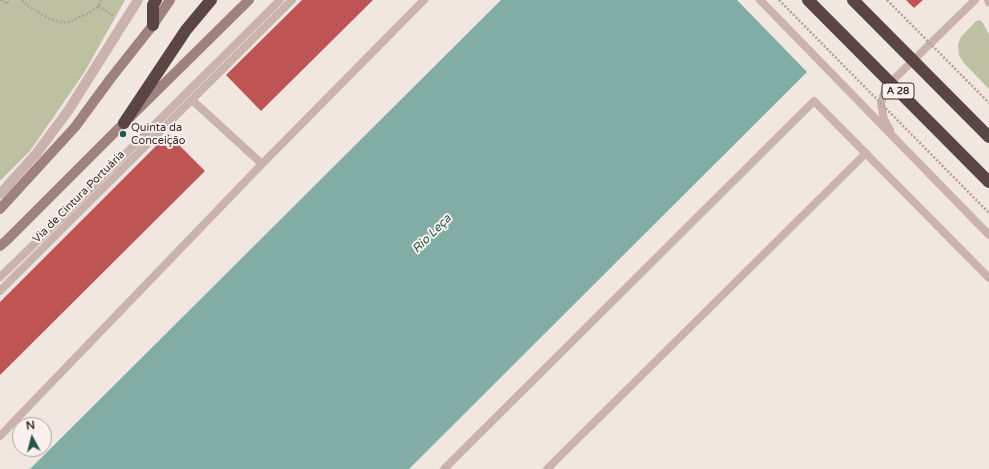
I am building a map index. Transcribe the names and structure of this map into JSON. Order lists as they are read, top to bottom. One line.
{"streets":{"highway":["A 28"],"lane":["Via de Cintura Portuária"]},"water":["Rio Leça"],"places":["Quinta da Conceição"],"north":"top"}
